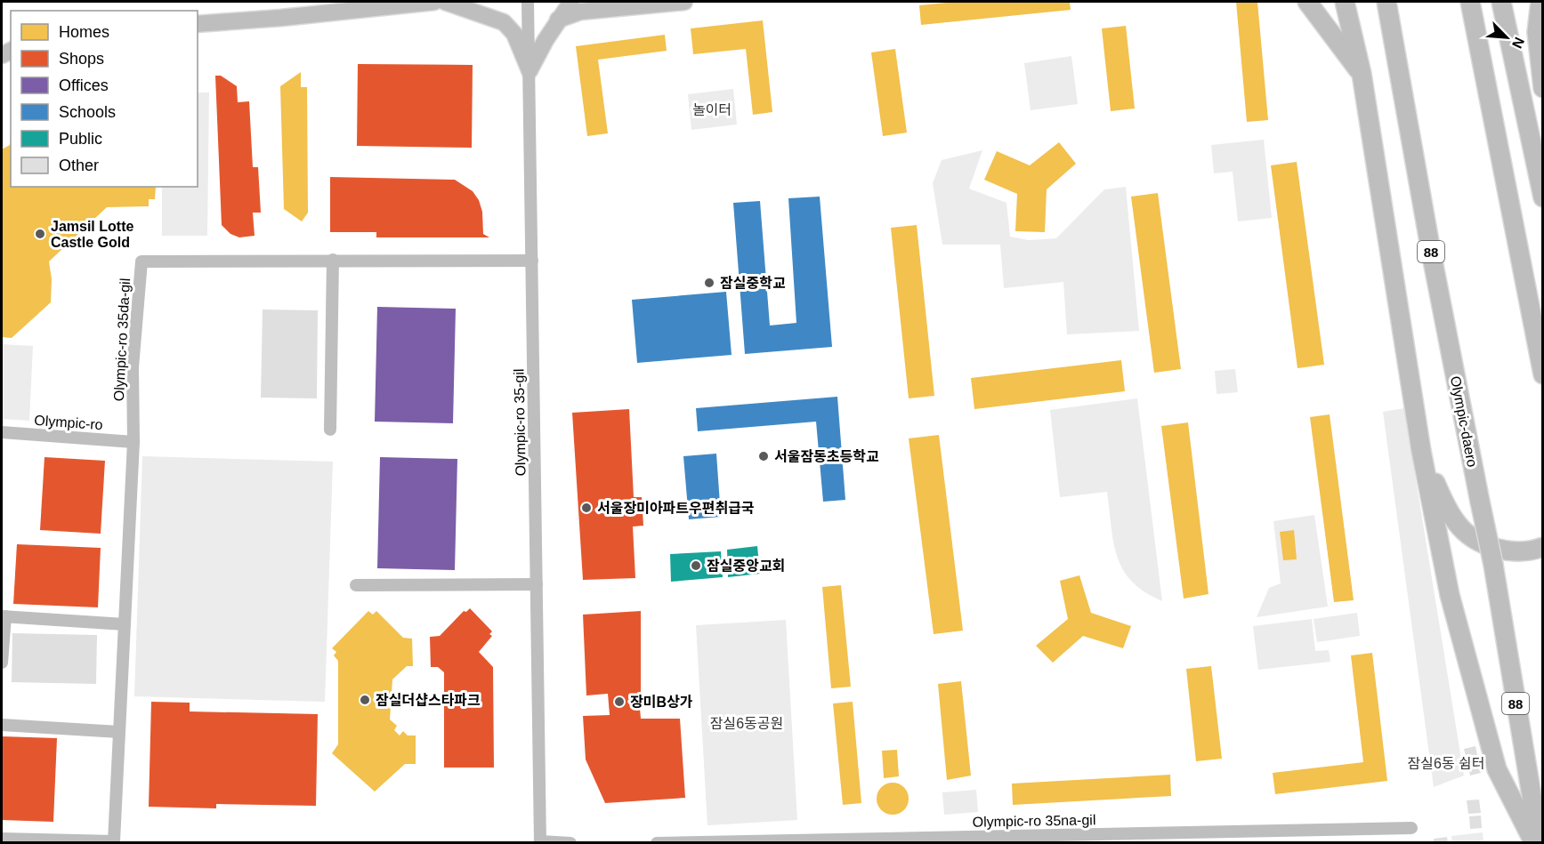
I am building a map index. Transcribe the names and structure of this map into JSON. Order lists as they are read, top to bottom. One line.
{"streets":{"highway":["88","Olympic-daero"],"street":["Olympic-ro 35da-gil","Olympic-ro","Olympic-ro 35-gil","Olympic-ro 35na-gil"]},"crossings":[["Olympic-ro 35da-gil","Olympic-ro"],["Olympic-ro 35da-gil","Olympic-ro 35-gil"]],"parks":["놀이터","잠실6동공원","잠실6동 쉼터"],"places":["Jamsil Lotte Castle Gold","잠실중학교","서울잠동초등학교","서울장미아파트우편취급국","잠실중앙교회","잠실더샵스타파크","장미B상가"],"legend":["Homes","Shops","Offices","Schools","Public","Other"],"north":"bottom right"}
